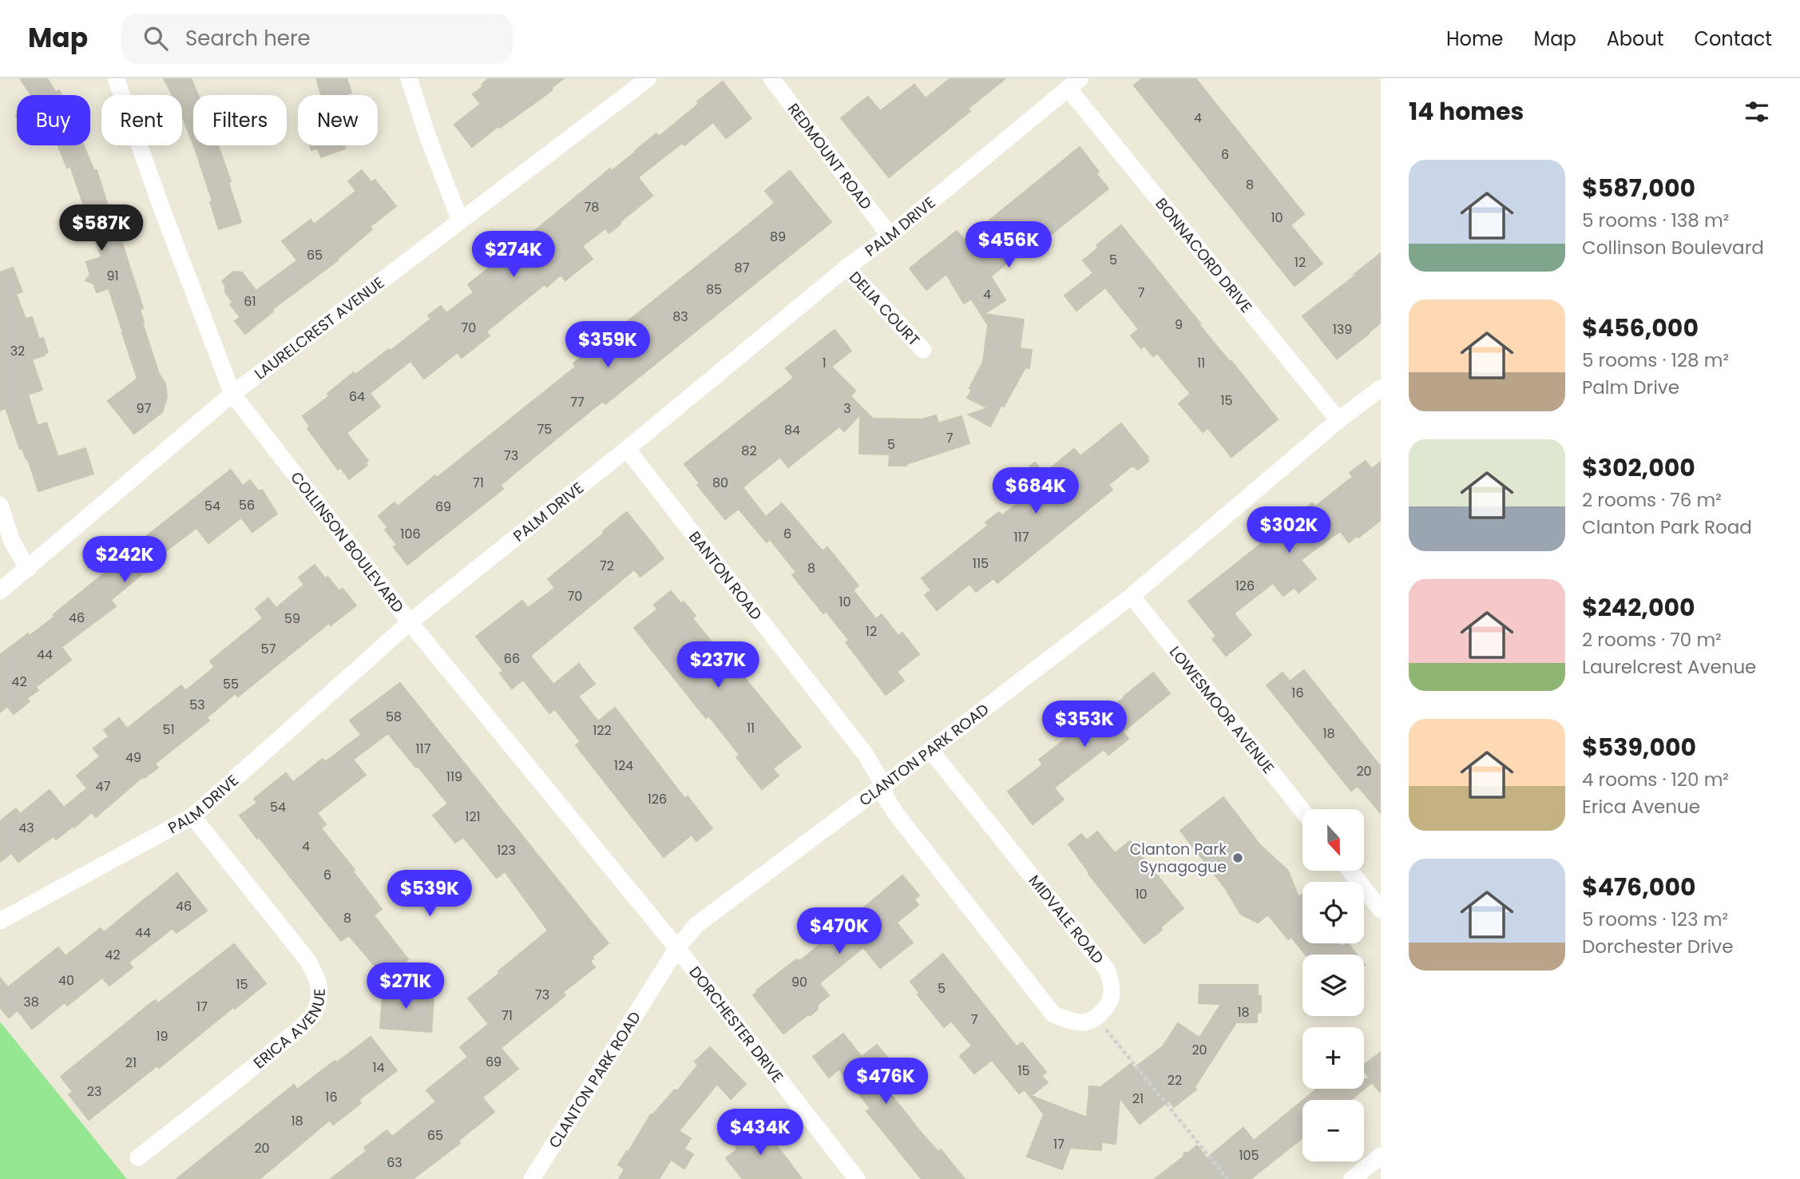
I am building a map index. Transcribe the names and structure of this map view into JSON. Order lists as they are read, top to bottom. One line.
{"streets":{"street":["REDMOUNT ROAD","PALM DRIVE","BONNACORD DRIVE","DELIA COURT","LAURELCREST AVENUE","COLLINSON BOULEVARD","BANTON ROAD","LOWESMOOR AVENUE","CLANTON PARK ROAD","MIDVALE ROAD","DORCHESTER DRIVE","ERICA AVENUE"]},"crossings":[["REDMOUNT ROAD","PALM DRIVE"],["PALM DRIVE","BONNACORD DRIVE"],["PALM DRIVE","DELIA COURT"],["PALM DRIVE","COLLINSON BOULEVARD"],["PALM DRIVE","BANTON ROAD"],["PALM DRIVE","ERICA AVENUE"],["BONNACORD DRIVE","CLANTON PARK ROAD"],["LAURELCREST AVENUE","COLLINSON BOULEVARD"],["COLLINSON BOULEVARD","CLANTON PARK ROAD"],["COLLINSON BOULEVARD","DORCHESTER DRIVE"],["BANTON ROAD","CLANTON PARK ROAD"],["LOWESMOOR AVENUE","CLANTON PARK ROAD"],["CLANTON PARK ROAD","MIDVALE ROAD"],["CLANTON PARK ROAD","DORCHESTER DRIVE"]],"places":["Clanton Park Synagogue"],"house_numbers":["4","6","8","78","10","89","65","5","12","87","91","85","7","4","61","83","9","70","139","32","1","11","64","15","77","97","3","75","84","7","5","82","73","71","80","56","54","69","106","6","117","115","72","8","126","70","10","46","59","12","57","44","66","42","55","16","53","58","11","51","122","18","117","49","124","20","119","47","126","54","121","43","4","123","6","10","46","8","44","42","40","90","15","5","73","38","17","18","71","7","19","20","69","21","14","15","22","23","16","21","18","65","17","20","105","63"],"north":"bottom","page":{"header":"Map","search":"Search here","nav":["Home","Map","About","Contact"],"heading":"14 homes","chip":["Buy","Rent","Filters","New"],"list":[{"name":"$587,000","note":"5 rooms · 138 m² · Collinson Boulevard"},{"name":"$456,000","note":"5 rooms · 128 m² · Palm Drive"},{"name":"$302,000","note":"2 rooms · 76 m² · Clanton Park Road"},{"name":"$242,000","note":"2 rooms · 70 m² · Laurelcrest Avenue"},{"name":"$539,000","note":"4 rooms · 120 m² · Erica Avenue"},{"name":"$476,000","note":"5 rooms · 123 m² · Dorchester Drive"}],"price":["$587K","$456K","$274K","$359K","$684K","$302K","$242K","$237K","$353K","$539K","$470K","$271K","$476K","$434K"],"map_buttons":["+","−"]}}
